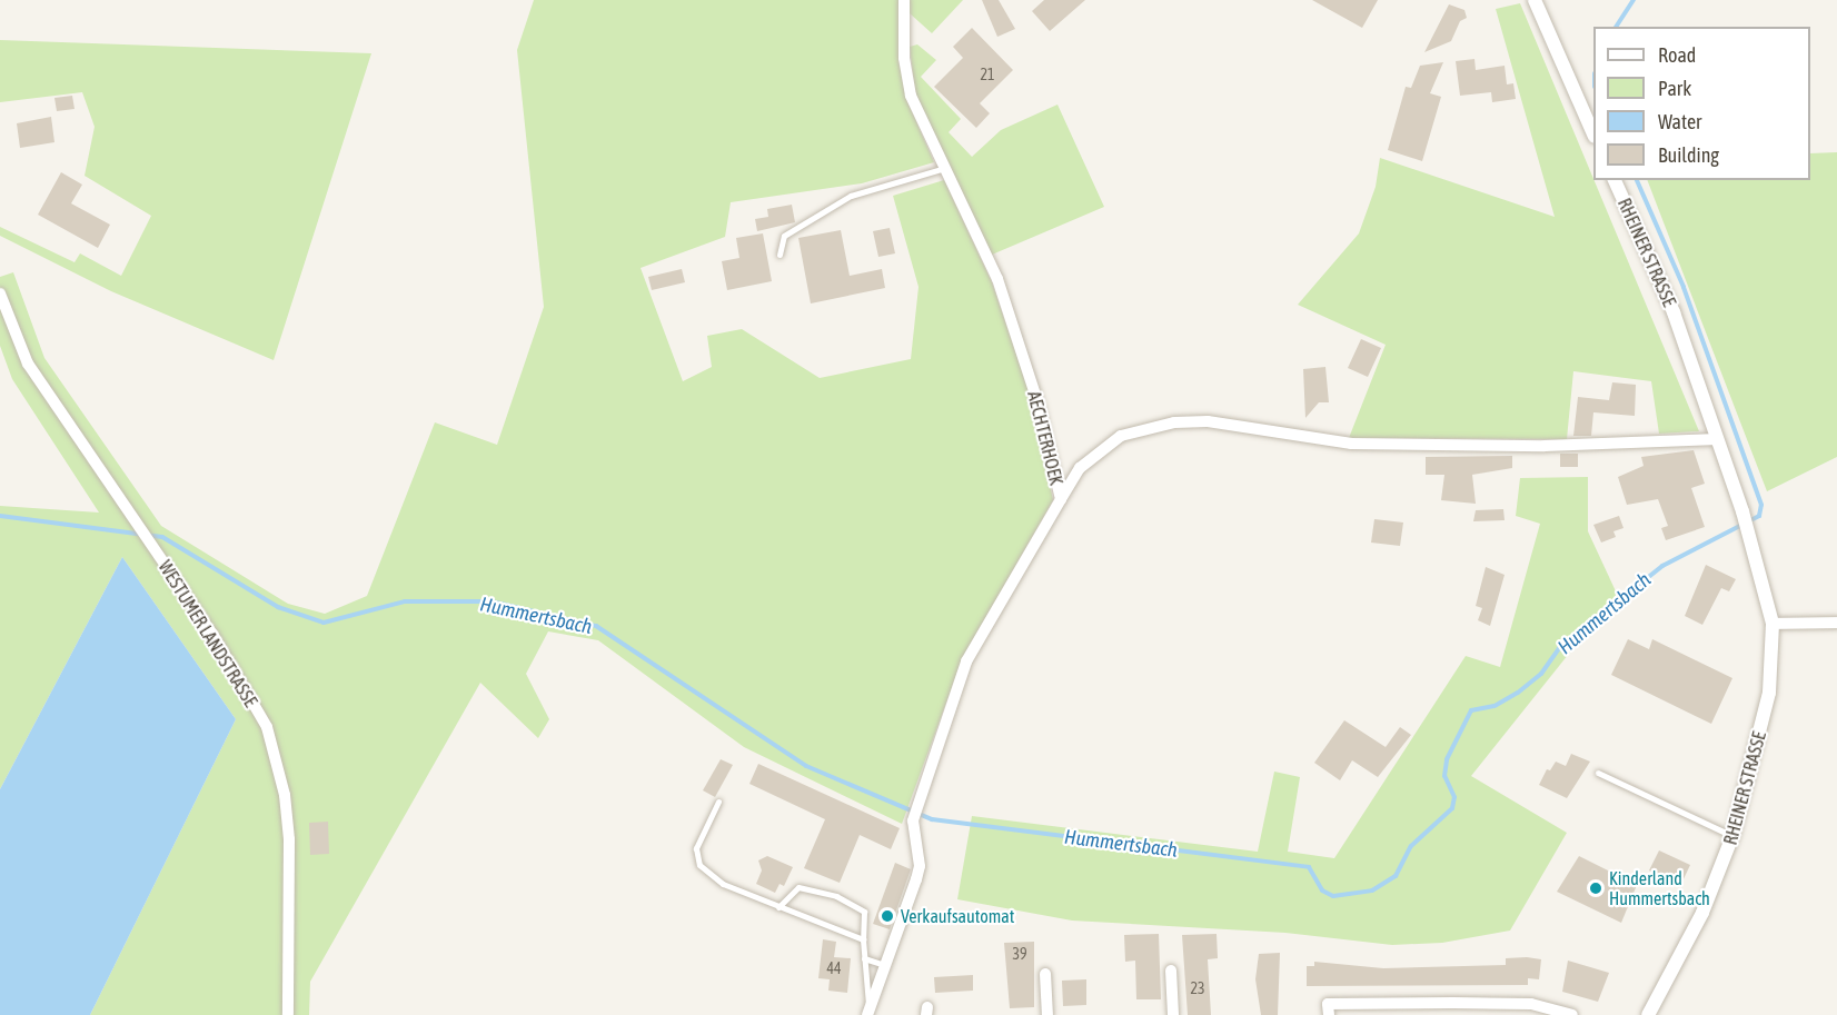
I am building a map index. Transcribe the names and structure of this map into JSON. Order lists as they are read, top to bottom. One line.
{"streets":{"street":["RHEINER STRASSE","AECHTERHOEK","WESTUMER LANDSTRASSE"]},"water":["Hummertsbach"],"places":["Kinderland Hummertsbach","Verkaufsautomat"],"house_numbers":["21","39","44","23"],"legend":["Road","Park","Water","Building"]}
